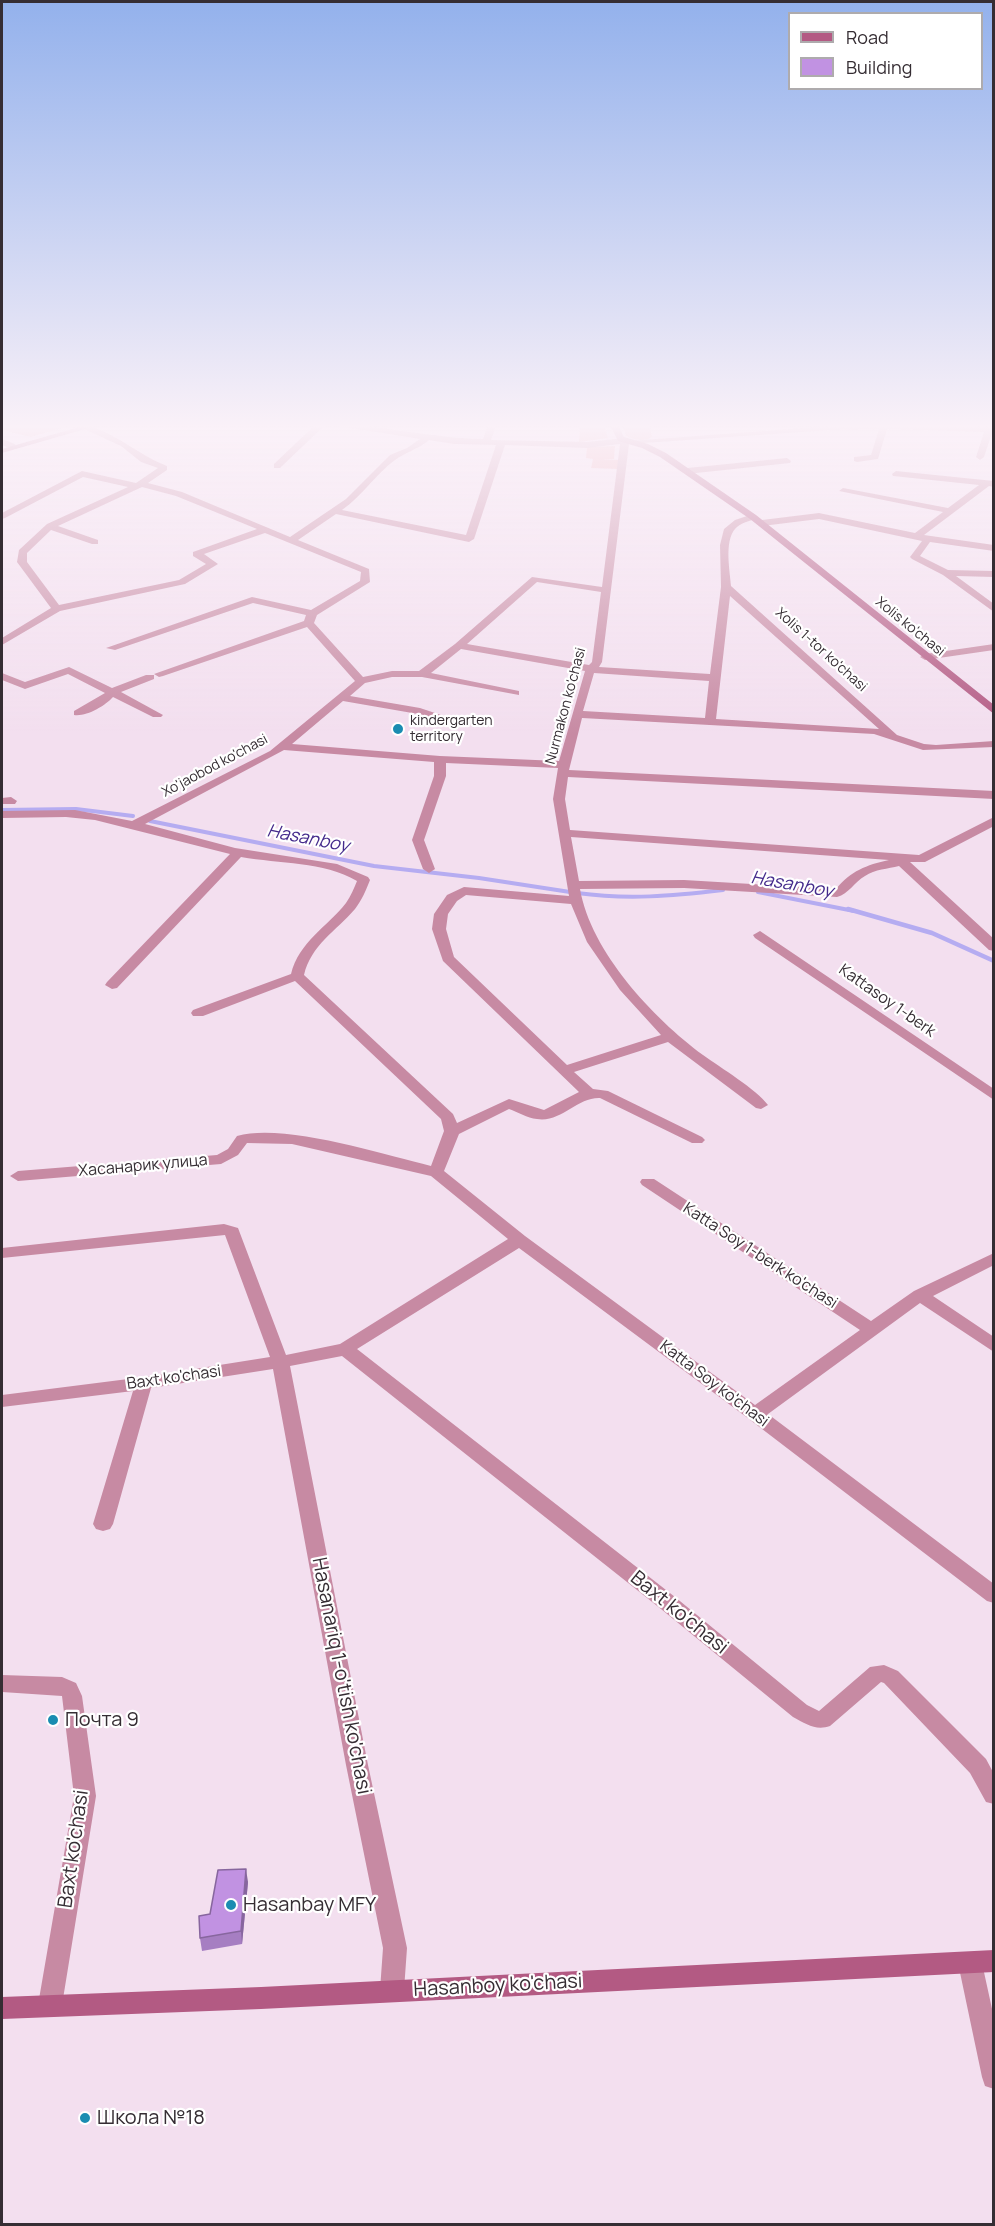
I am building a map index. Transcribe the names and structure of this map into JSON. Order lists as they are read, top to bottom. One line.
{"streets":{"street":["Xolis ko'chasi","Xolis 1-tor ko'chasi","Nurmakon ko'chasi","Xo'jaobod ko'chasi","Kattasoy 1-berk","Хасанарик улица","Katta Soy 1-berk ko'chasi","Baxt ko'chasi","Katta Soy ko'chasi","Hasanariq 1-o'tish ko'chasi","Hasanboy ko'chasi"]},"crossings":[["Хасанарик улица","Katta Soy ko'chasi"],["Baxt ko'chasi","Katta Soy ko'chasi"],["Baxt ko'chasi","Hasanariq 1-o'tish ko'chasi"],["Baxt ko'chasi","Hasanboy ko'chasi"],["Hasanariq 1-o'tish ko'chasi","Hasanboy ko'chasi"]],"water":["Hasanboy"],"places":["kindergarten territory","Почта 9","Hasanbay MFY","Школа №18"],"legend":["Road","Building"]}
